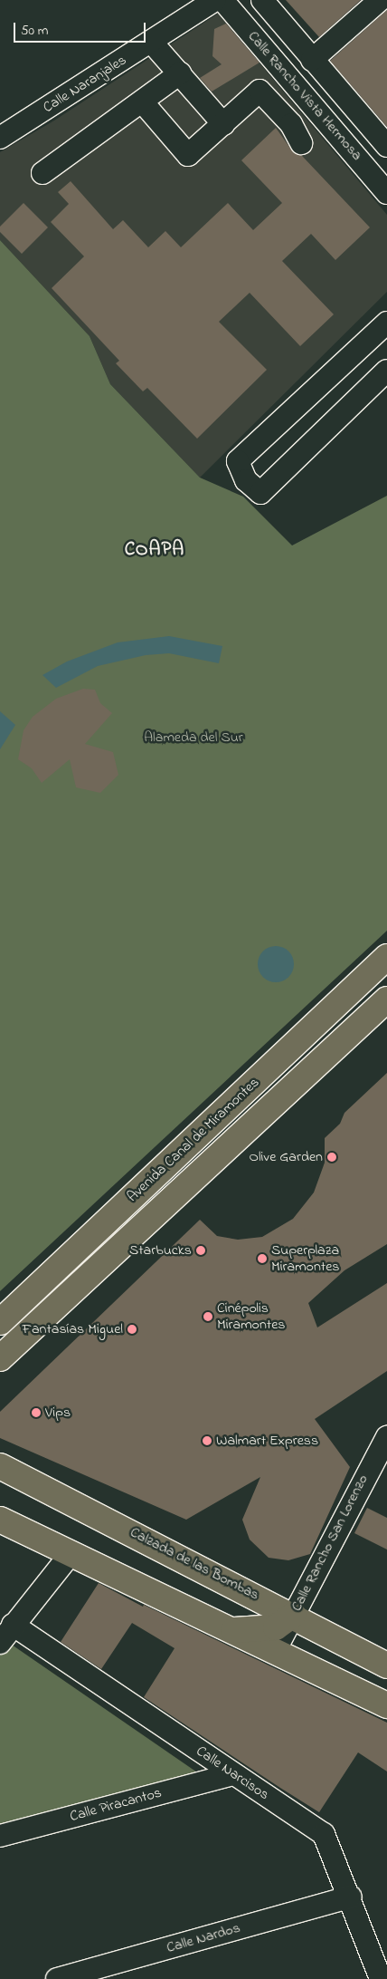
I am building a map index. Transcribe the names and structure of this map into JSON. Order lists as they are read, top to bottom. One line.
{"streets":{"main road":["Avenida Canal de Miramontes","Calzada de las Bombas"],"street":["Calle Naranjales","Calle Rancho Vista Hermosa","Calle Rancho San Lorenzo","Calle Narcisos","Calle Piracantos","Calle Nardos"]},"crossings":[["Calle Rancho San Lorenzo","Calzada de las Bombas"],["Calle Narcisos","Calle Piracantos"],["Calle Narcisos","Calle Nardos"]],"districts":["COAPA"],"parks":["Alameda del Sur"],"places":["Olive Garden","Starbucks","Superplaza Miramontes","Cinépolis Miramontes","Fantasías Miguel","Vips","Walmart Express"],"scale_bar":"50 m"}
